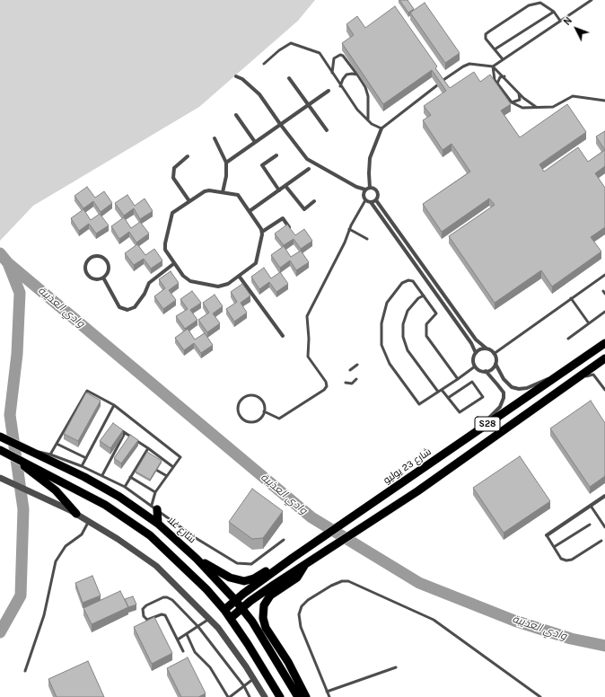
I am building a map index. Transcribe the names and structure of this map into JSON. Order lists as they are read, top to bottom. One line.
{"streets":{"main road":["S28","شارع 23 يوليو","شارع غلا"]},"crossings":[["S28","شارع غلا"],["شارع 23 يوليو","شارع غلا"]],"water":["وادي العذيبة"],"north":"top left"}
